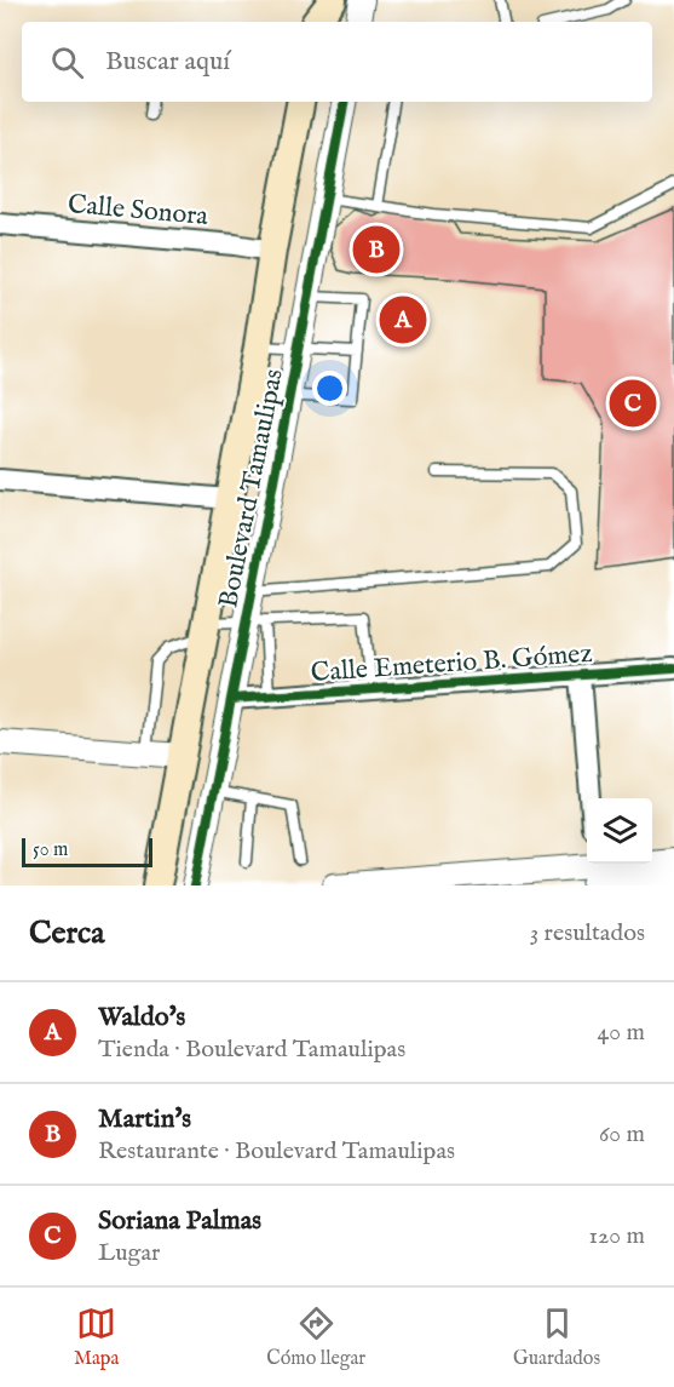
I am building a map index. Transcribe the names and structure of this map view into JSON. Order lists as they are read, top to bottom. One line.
{"streets":{"main road":["Boulevard Tamaulipas"],"street":["Calle Sonora","Calle Emeterio B. Gómez"]},"crossings":[["Calle Sonora","Boulevard Tamaulipas"],["Boulevard Tamaulipas","Calle Emeterio B. Gómez"]],"scale_bar":"50 m","page":{"search":"Buscar aquí","pins":["B","A","C"],"scale":"50 m","heading":["Cerca","3 resultados"],"list":[{"mark":"A","name":"Waldo's","note":"Tienda · Boulevard Tamaulipas","value":"40 m"},{"mark":"B","name":"Martin's","note":"Restaurante · Boulevard Tamaulipas","value":"60 m"},{"mark":"C","name":"Soriana Palmas","note":"Lugar","value":"120 m"}],"nav":["Mapa","Cómo llegar","Guardados"]}}
